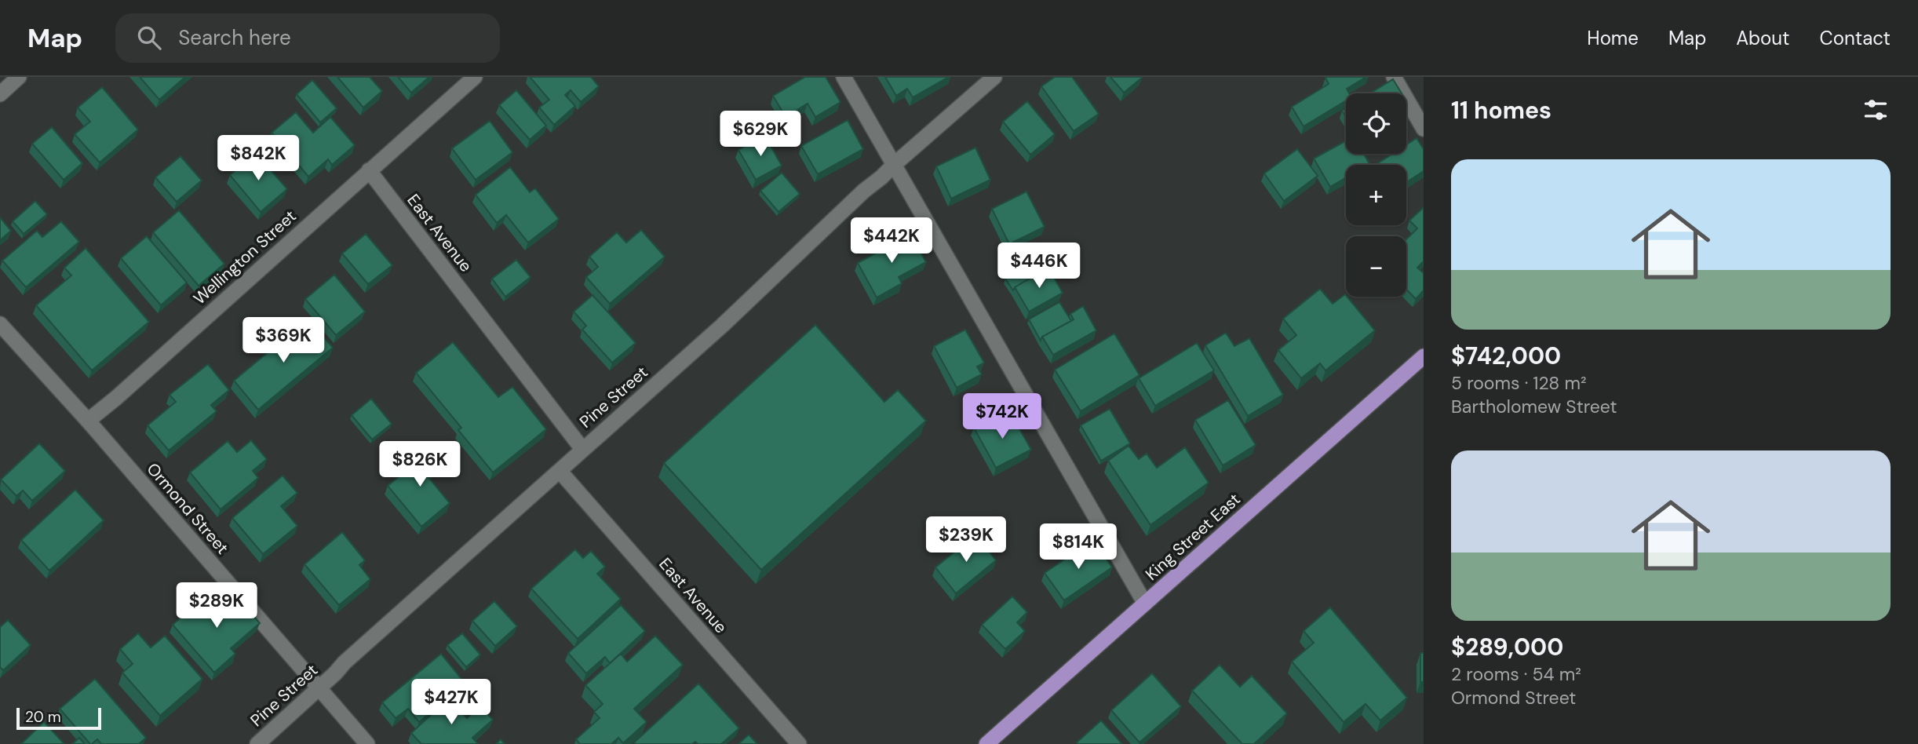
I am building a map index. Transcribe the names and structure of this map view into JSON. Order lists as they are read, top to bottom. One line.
{"streets":{"main road":["King Street East"],"street":["East Avenue","Wellington Street","Pine Street","Ormond Street"]},"crossings":[["East Avenue","Wellington Street"],["East Avenue","Pine Street"],["Wellington Street","Ormond Street"],["Pine Street","Ormond Street"]],"scale_bar":"20 m","page":{"header":"Map","search":"Search here","nav":["Home","Map","About","Contact"],"heading":"11 homes","map_buttons":["+","−"],"price":["$629K","$842K","$442K","$446K","$369K","$742K","$826K","$239K","$814K","$289K","$427K"],"list":[{"name":"$742,000","note":"5 rooms · 128 m² · Bartholomew Street"},{"name":"$289,000","note":"2 rooms · 54 m² · Ormond Street"}],"scale":"20 m"}}
